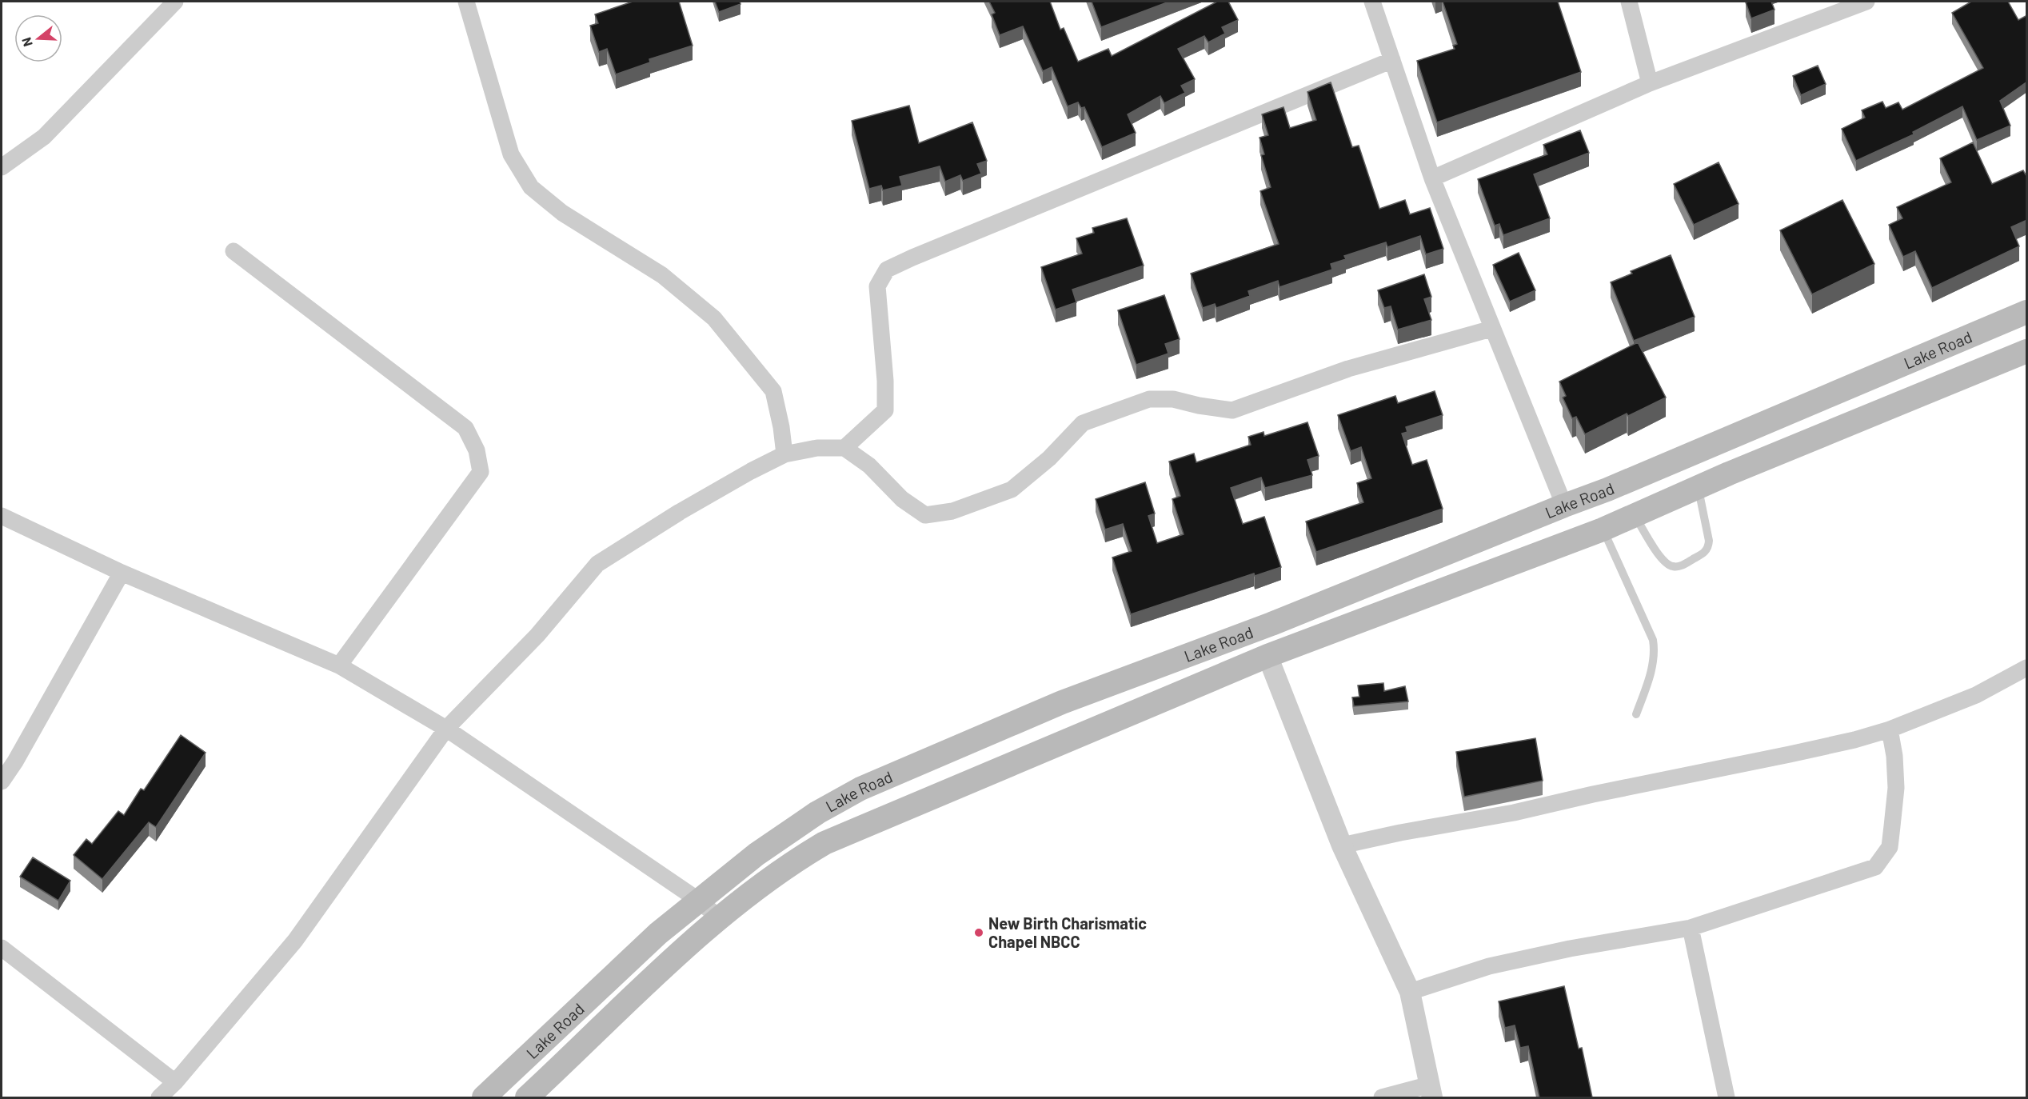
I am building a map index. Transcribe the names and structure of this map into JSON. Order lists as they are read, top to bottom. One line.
{"streets":{"main road":["Lake Road"]},"places":["New Birth Charismatic Chapel NBCC"],"north":"left"}
